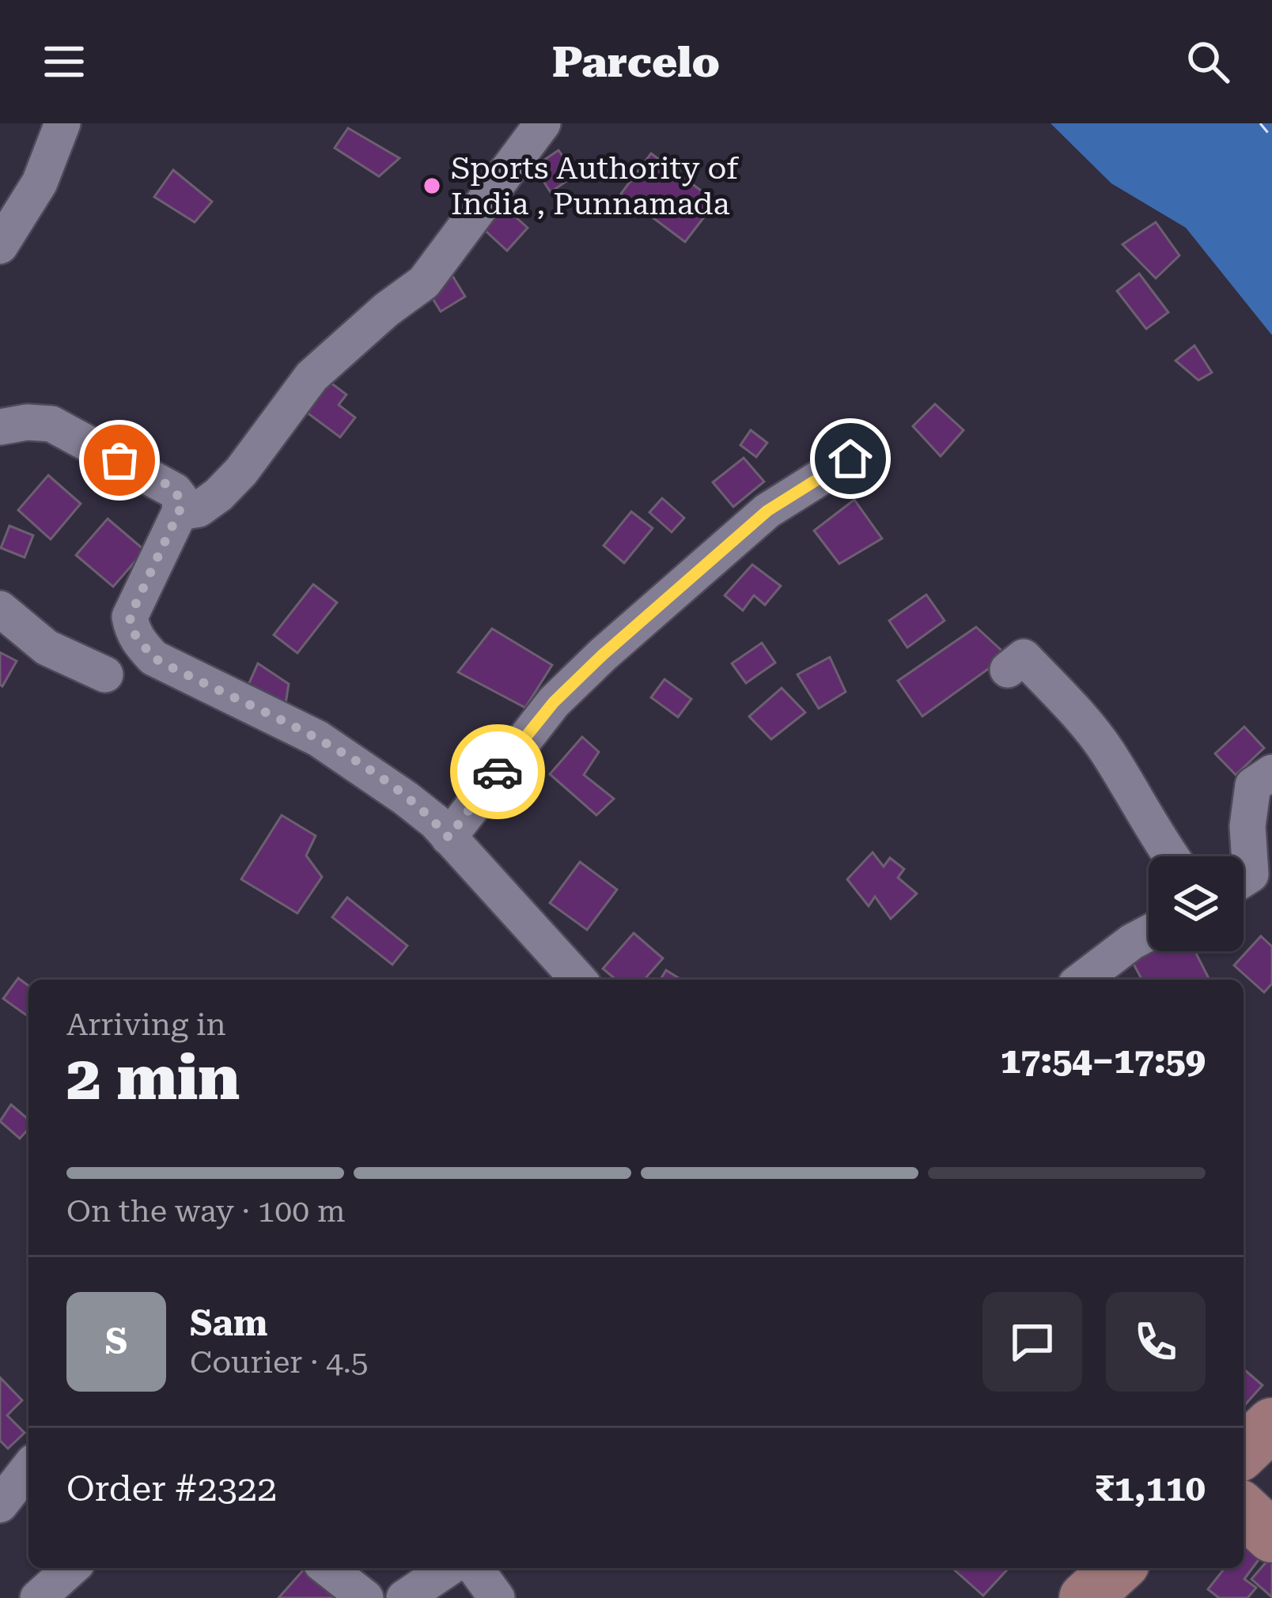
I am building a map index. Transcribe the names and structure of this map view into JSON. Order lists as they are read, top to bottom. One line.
{"places":["Sports Authority of India , Punnamada"],"page":{"header":"Parcelo","heading":["2 min","Arriving in","17:54–17:59"],"panel":["Sam","Courier · 4.5","Order #2322","₹1,110"],"bar":"On the way · 100 m","round":"S"}}
